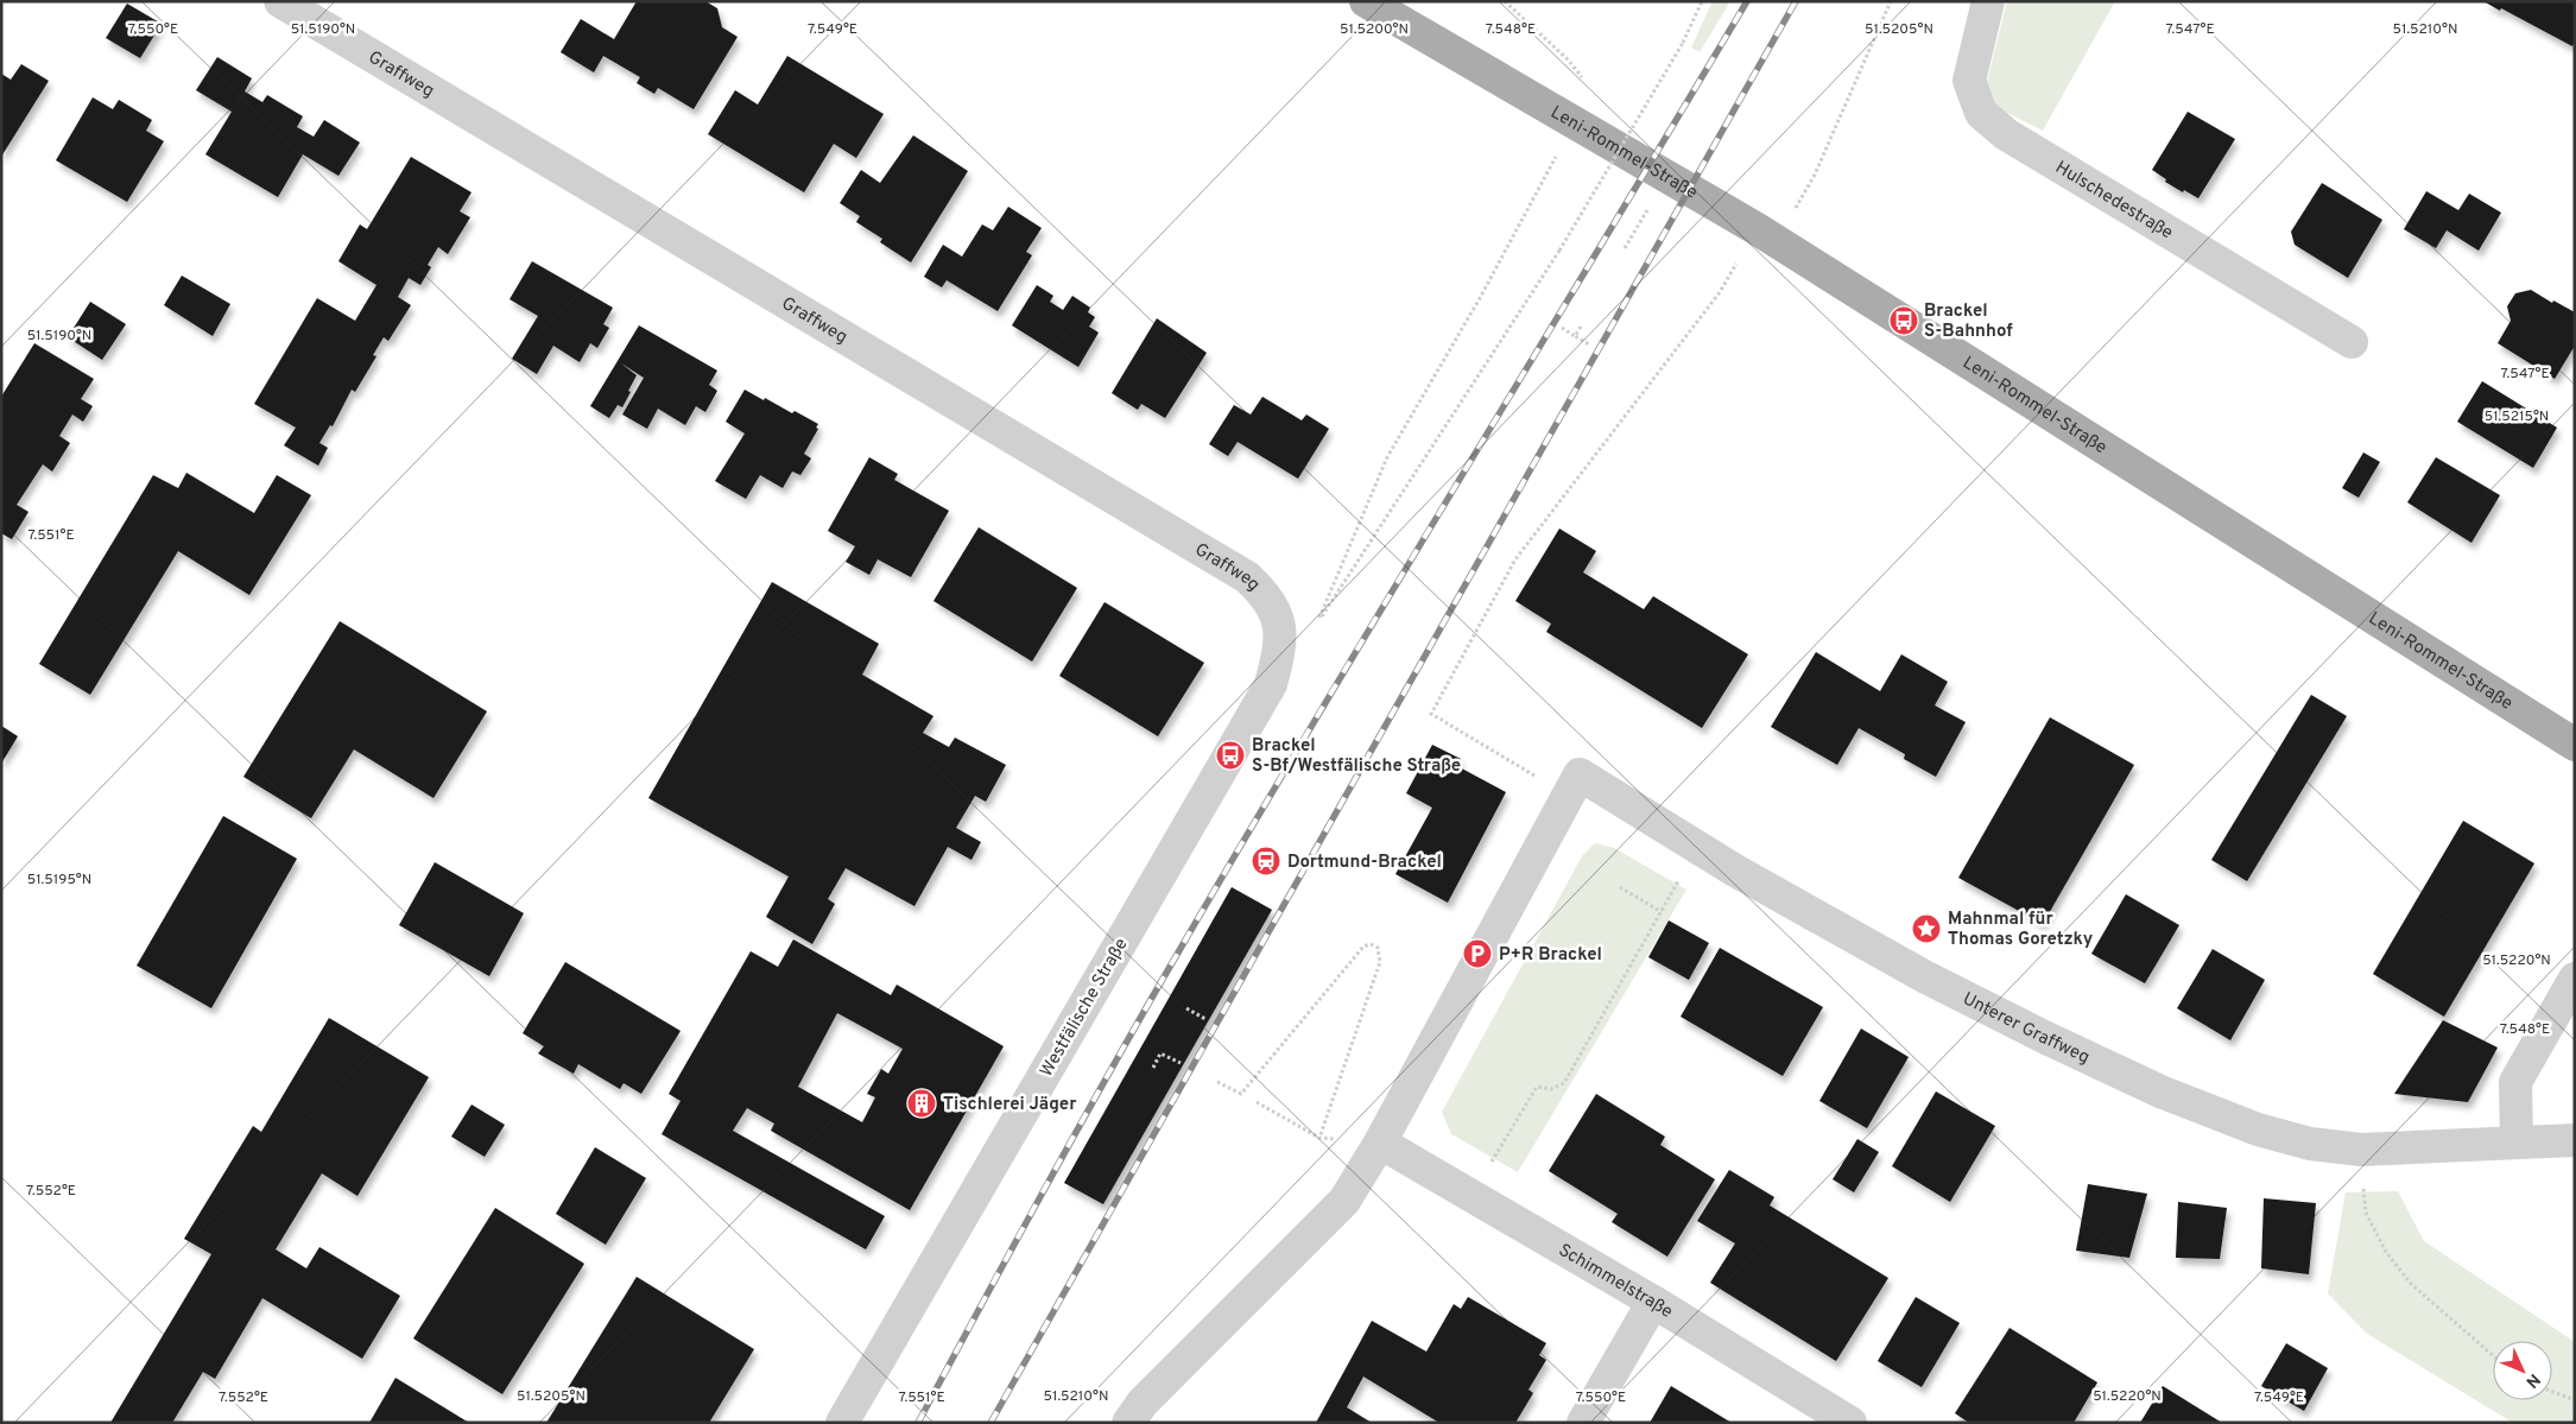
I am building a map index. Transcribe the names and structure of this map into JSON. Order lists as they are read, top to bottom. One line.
{"streets":{"main road":["Leni-Rommel-Straße"],"street":["Graffweg","Hulschedestraße","Westfälische Straße","Unterer Graffweg","Schimmelstraße"]},"crossings":[["Graffweg","Westfälische Straße"]],"places":{"bus stop":["Brackel S-Bahnhof","Brackel S-Bf/Westfälische Straße"],"station":["Dortmund-Brackel"],"place":["Mahnmal für Thomas Goretzky"],"parking":["P+R Brackel"],"building":["Tischlerei Jäger"]},"north":"bottom right","coordinates":["7.550°E","7.549°E","7.548°E","7.547°E","51.5190°N","51.5200°N","51.5205°N","51.5210°N","51.5215°N","7.551°E","51.5195°N","51.5220°N","7.552°E"]}
